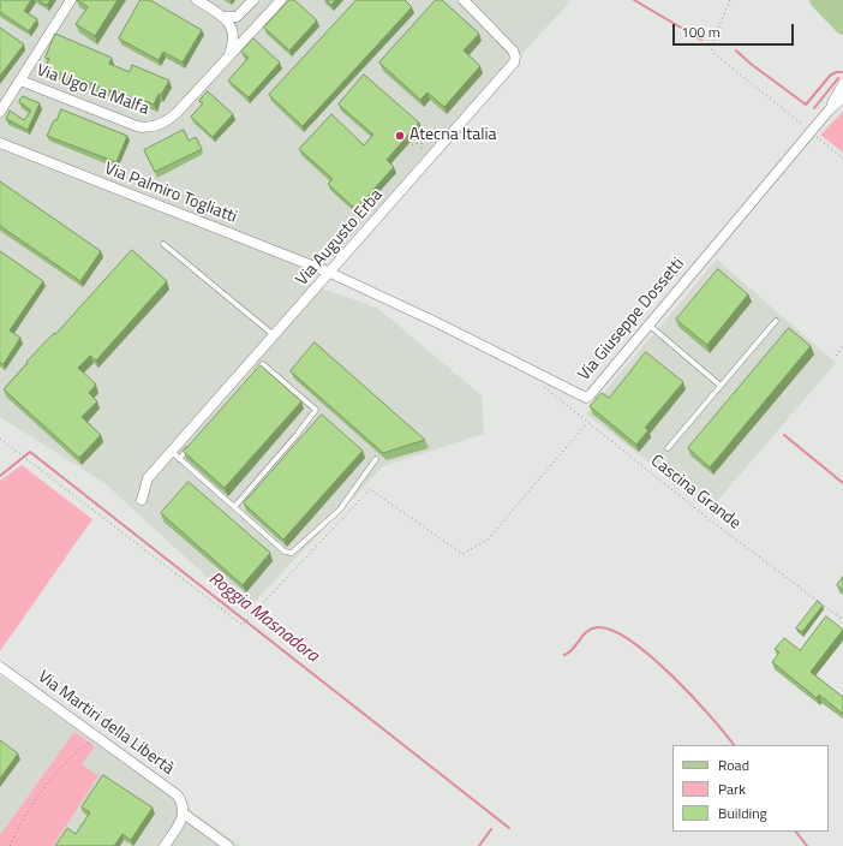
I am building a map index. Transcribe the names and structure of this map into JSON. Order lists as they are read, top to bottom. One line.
{"streets":{"street":["Via Ugo La Malfa","Via Palmiro Togliatti","Via Augusto Erba","Via Giuseppe Dossetti","Via Martiri della Libertà"],"path":["Cascina Grande"]},"crossings":[["Via Palmiro Togliatti","Via Augusto Erba"],["Via Palmiro Togliatti","Via Giuseppe Dossetti"],["Via Augusto Erba","Via Giuseppe Dossetti"],["Via Giuseppe Dossetti","Cascina Grande"]],"water":["Roggia Masnadora"],"places":["Atecna Italia"],"legend":["Road","Park","Building"],"scale_bar":"100 m"}
